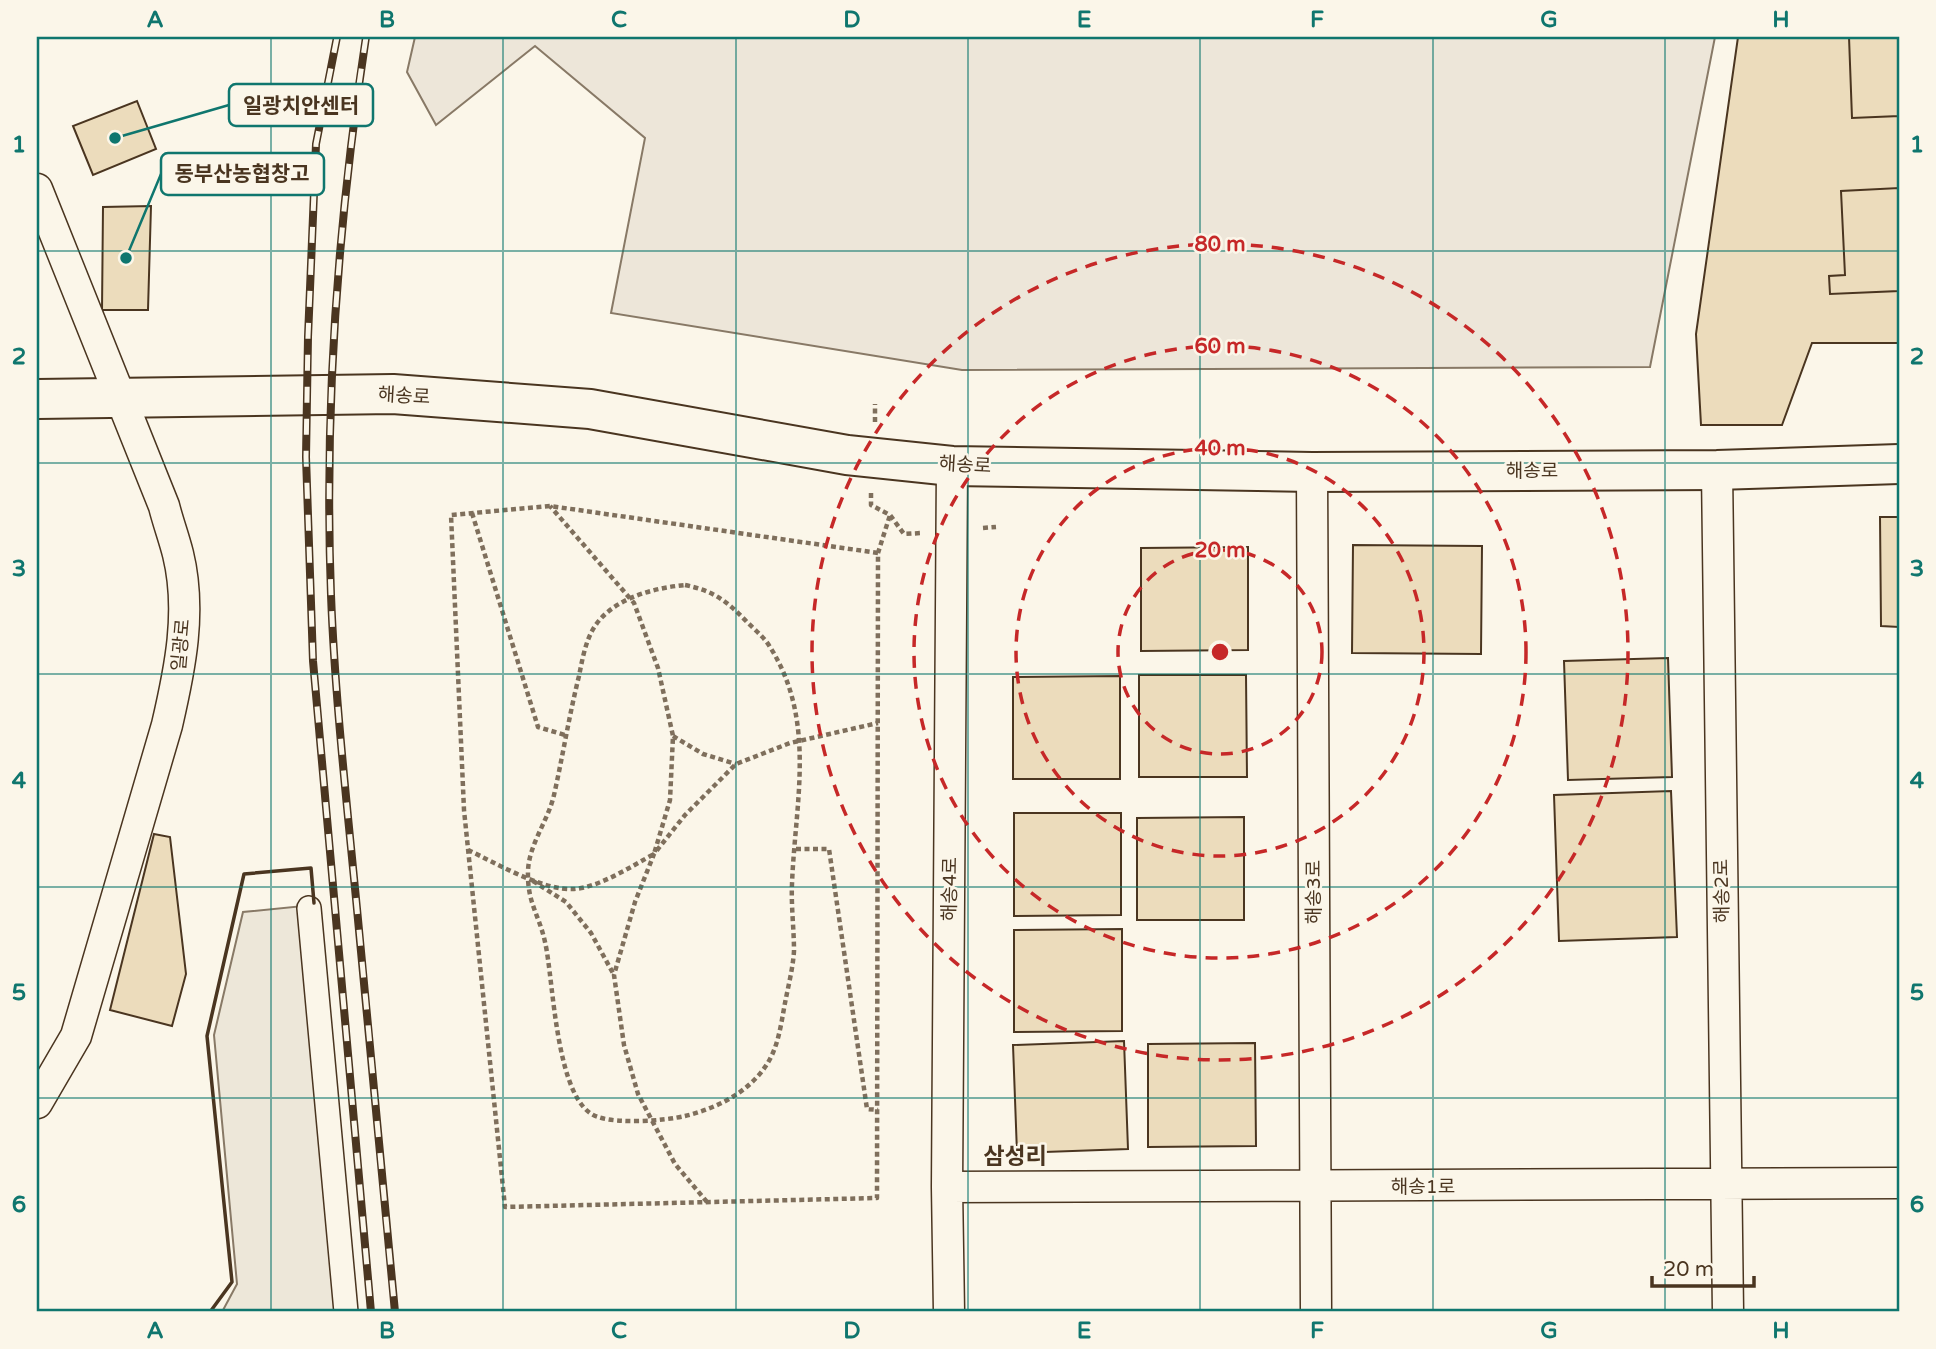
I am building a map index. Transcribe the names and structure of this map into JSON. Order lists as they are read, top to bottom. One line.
{"streets":{"street":["해송로","일광로","해송4로","해송2로","해송3로","해송1로"]},"crossings":[["해송로","일광로"],["해송로","해송4로"],["해송로","해송2로"],["해송로","해송3로"],["해송4로","해송1로"],["해송2로","해송1로"],["해송3로","해송1로"]],"districts":["삼성리"],"places":["일광치안센터","동부산농협창고"],"scale_bar":"20 m","grid":{"columns":["A","B","C","D","E","F","G","H"],"rows":["1","2","3","4","5","6"]},"rings":["80 m","60 m","40 m","20 m"]}
